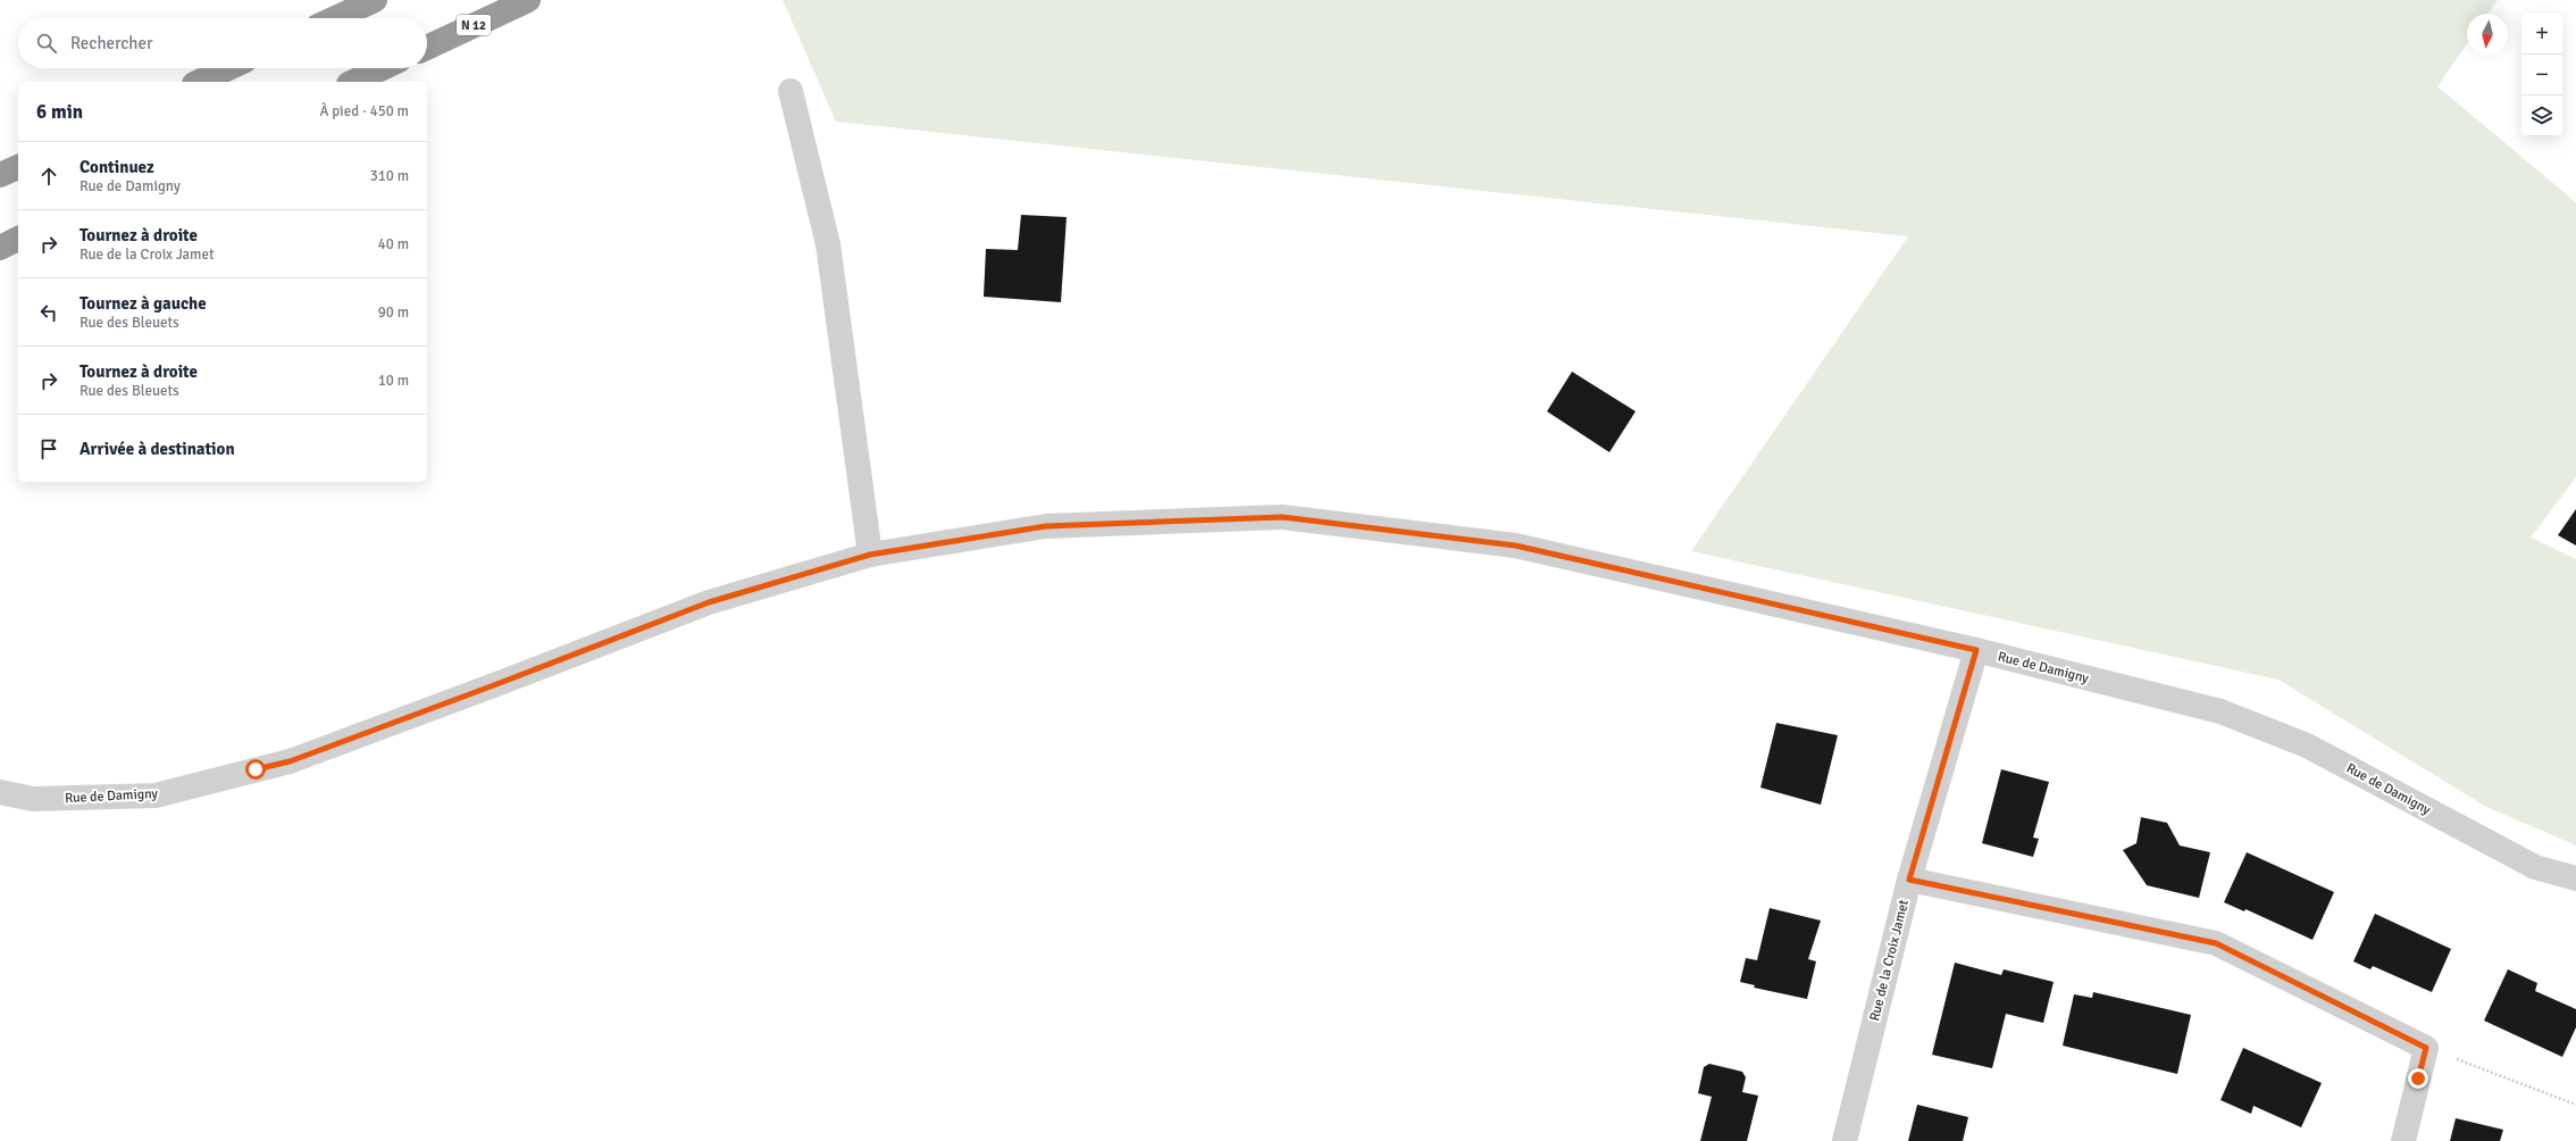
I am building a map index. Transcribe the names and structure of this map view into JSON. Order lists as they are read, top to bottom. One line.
{"streets":{"highway":["N 12"],"street":["Rue de Damigny","Rue de la Croix Jamet"]},"crossings":[["Rue de Damigny","Rue de la Croix Jamet"]],"north":"bottom","page":{"map_buttons":["+","−"],"search":"Rechercher","heading":["6 min","À pied · 450 m"],"list":[["Continuez","Rue de Damigny","310 m"],["Tournez à droite","Rue de la Croix Jamet","40 m"],["Tournez à gauche","Rue des Bleuets","90 m"],["Tournez à droite","Rue des Bleuets","10 m"],"Arrivée à destination"]}}
